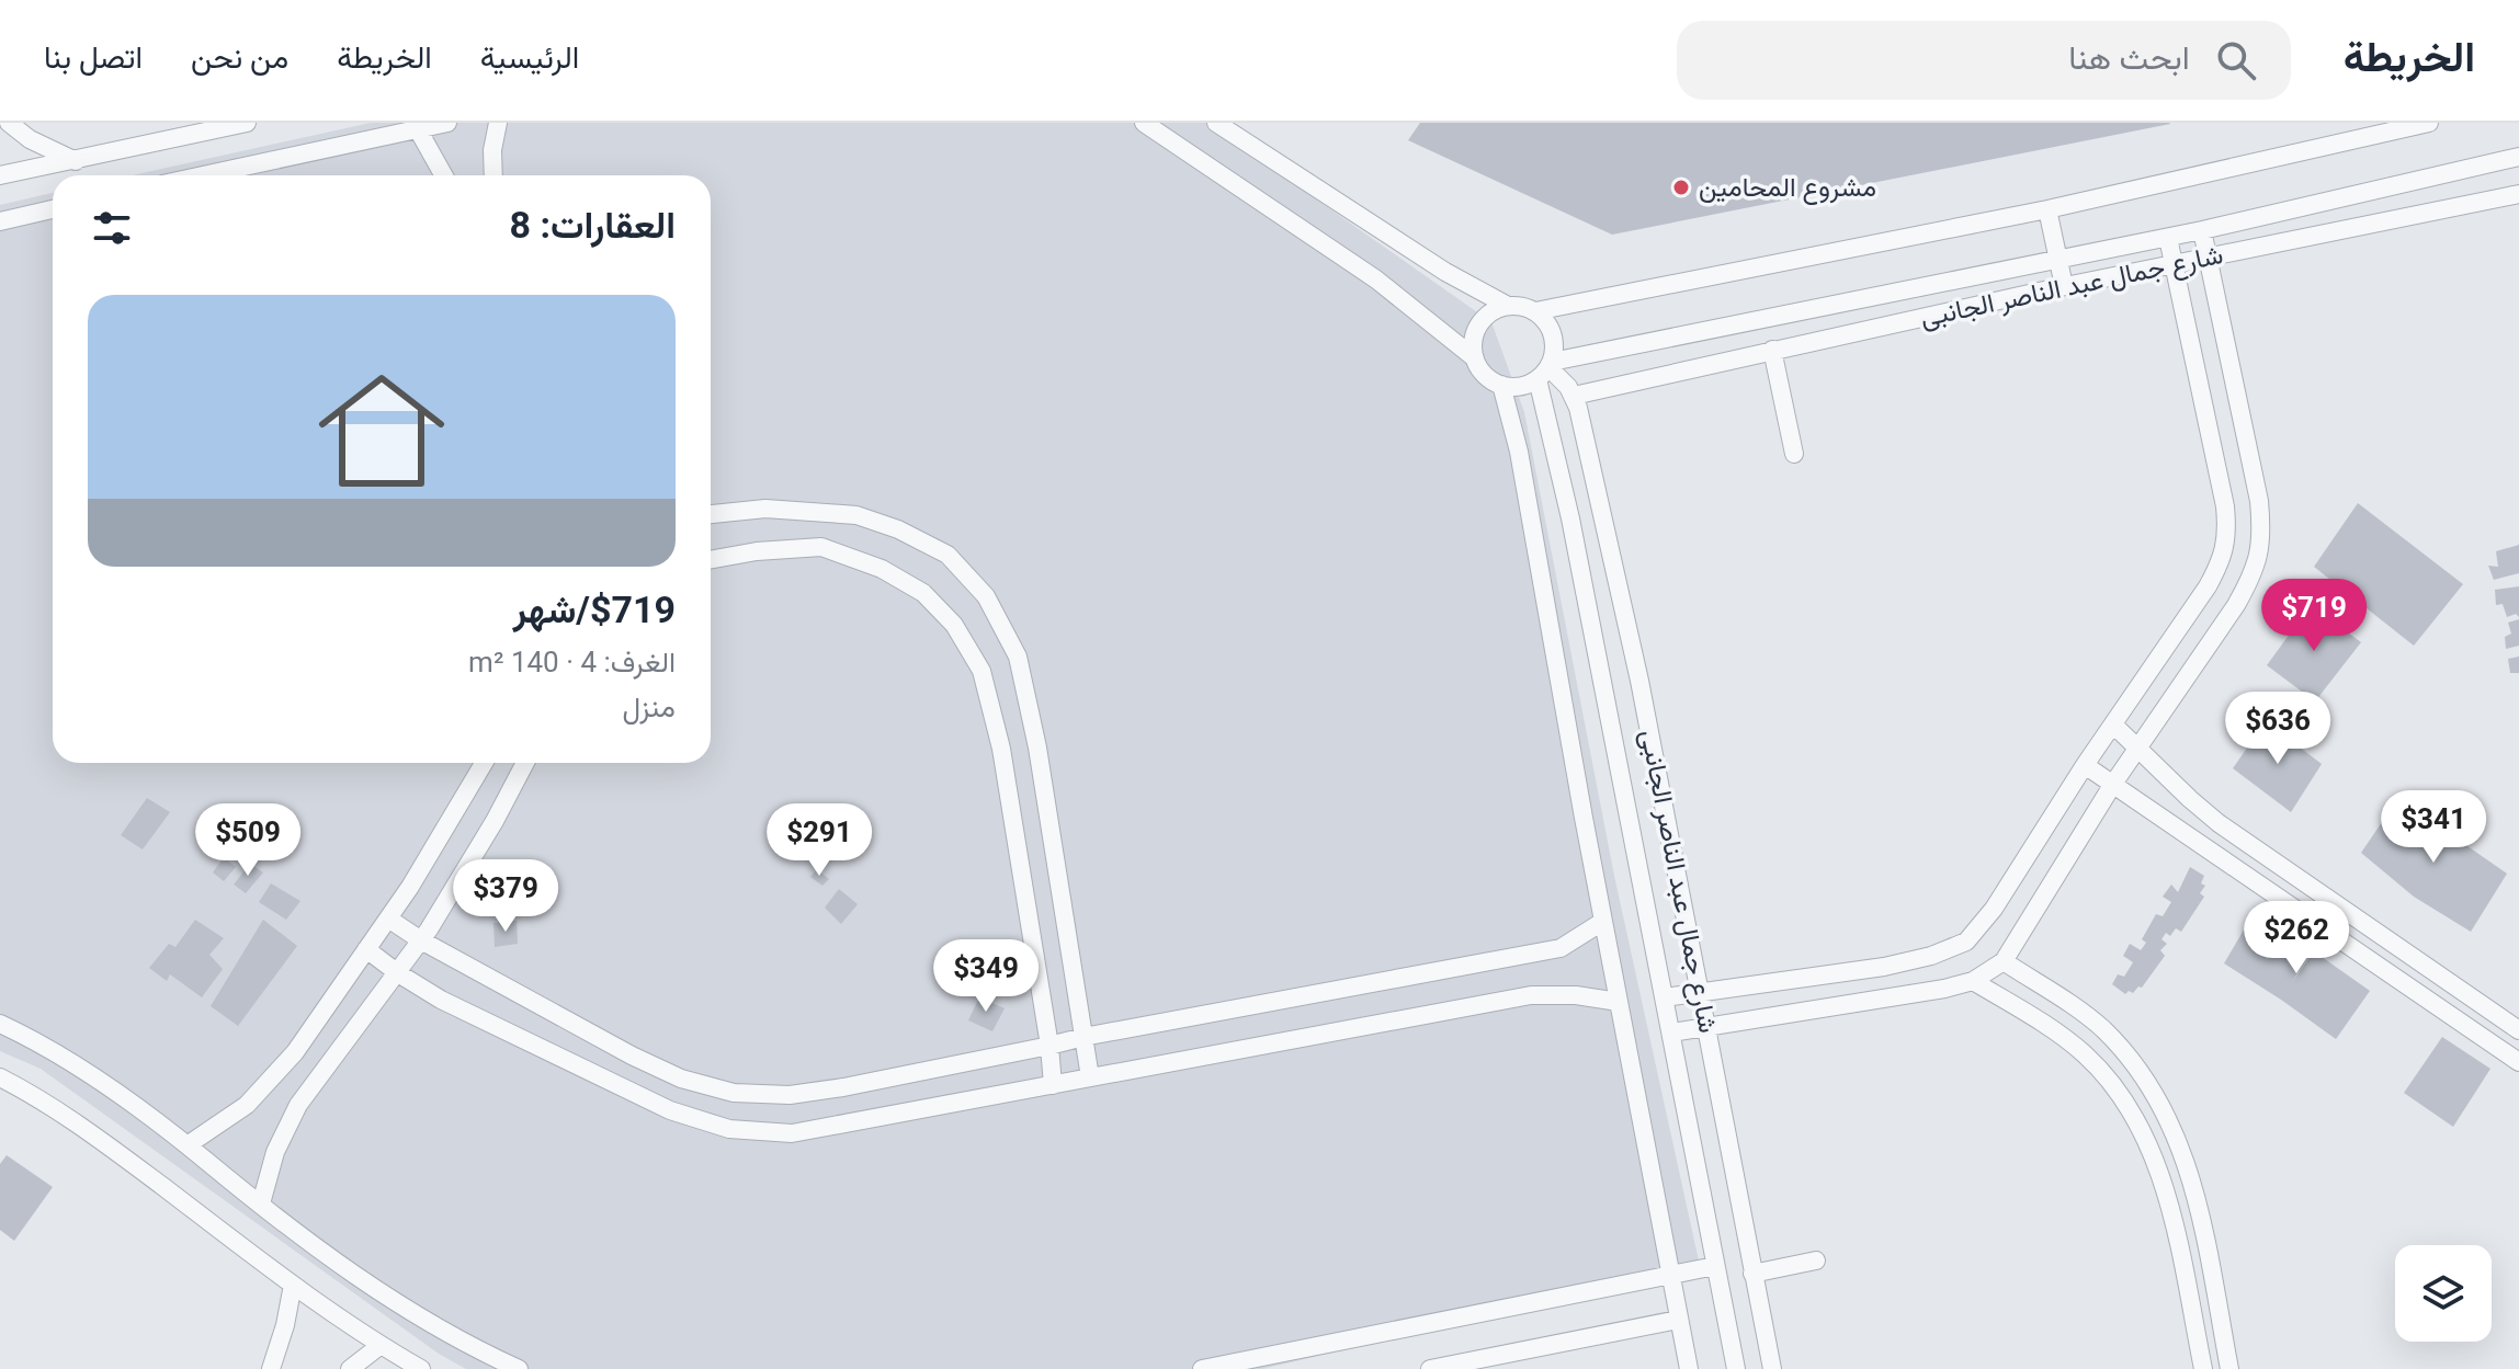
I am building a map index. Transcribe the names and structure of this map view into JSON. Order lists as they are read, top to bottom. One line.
{"streets":{"street":["شارع جمال عبد الناصر الجانبى"]},"places":["مشروع المحامين"],"page":{"header":"الخريطة","search":"ابحث هنا","nav":["الرئيسية","الخريطة","من نحن","اتصل بنا"],"heading":"العقارات: 8","list":[{"name":"$719/شهر","note":"الغرف: 4 · 140 m² · منزل"}],"price":["$719","$636","$341","$509","$291","$379","$262","$349"]}}
